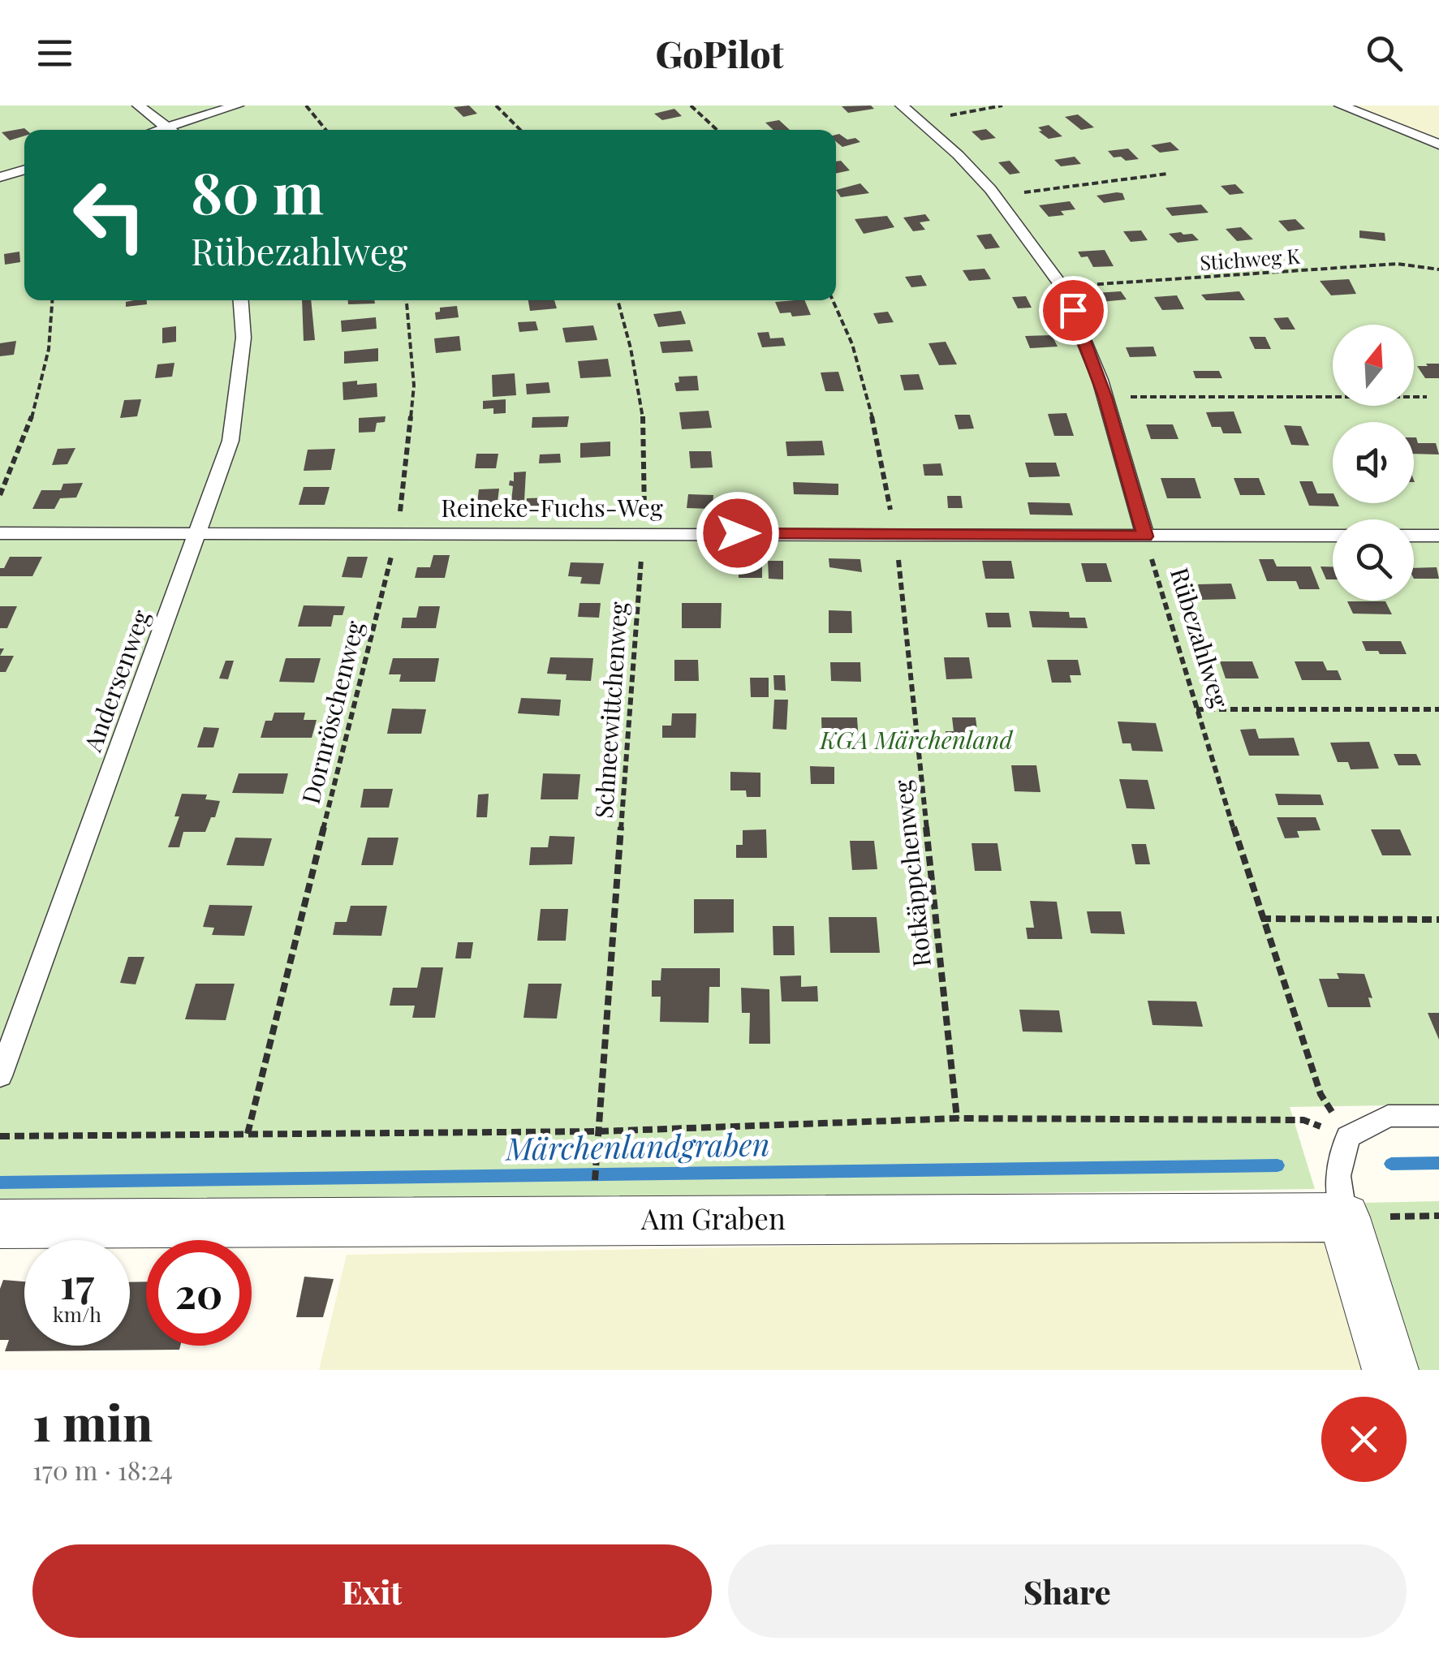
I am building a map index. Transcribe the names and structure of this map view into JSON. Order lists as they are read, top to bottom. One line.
{"streets":{"street":["Am Graben"],"lane":["Reineke-Fuchs-Weg","Andersenweg"],"path":["Stichweg K","Rübezahlweg","Schneewittchenweg","Dornröschenweg","Rotkäppchenweg"]},"crossings":[["Reineke-Fuchs-Weg","Rübezahlweg"],["Reineke-Fuchs-Weg","Andersenweg"],["Reineke-Fuchs-Weg","Schneewittchenweg"],["Reineke-Fuchs-Weg","Dornröschenweg"],["Reineke-Fuchs-Weg","Rotkäppchenweg"]],"water":["Märchenlandgraben"],"parks":["KGA Märchenland"],"north":"top","page":{"header":"GoPilot","turn":["80 m","Rübezahlweg"],"speed":"17 km/h","limit":"20","heading":["1 min","170 m · 18:24"],"buttons":["Exit","Share"]}}
